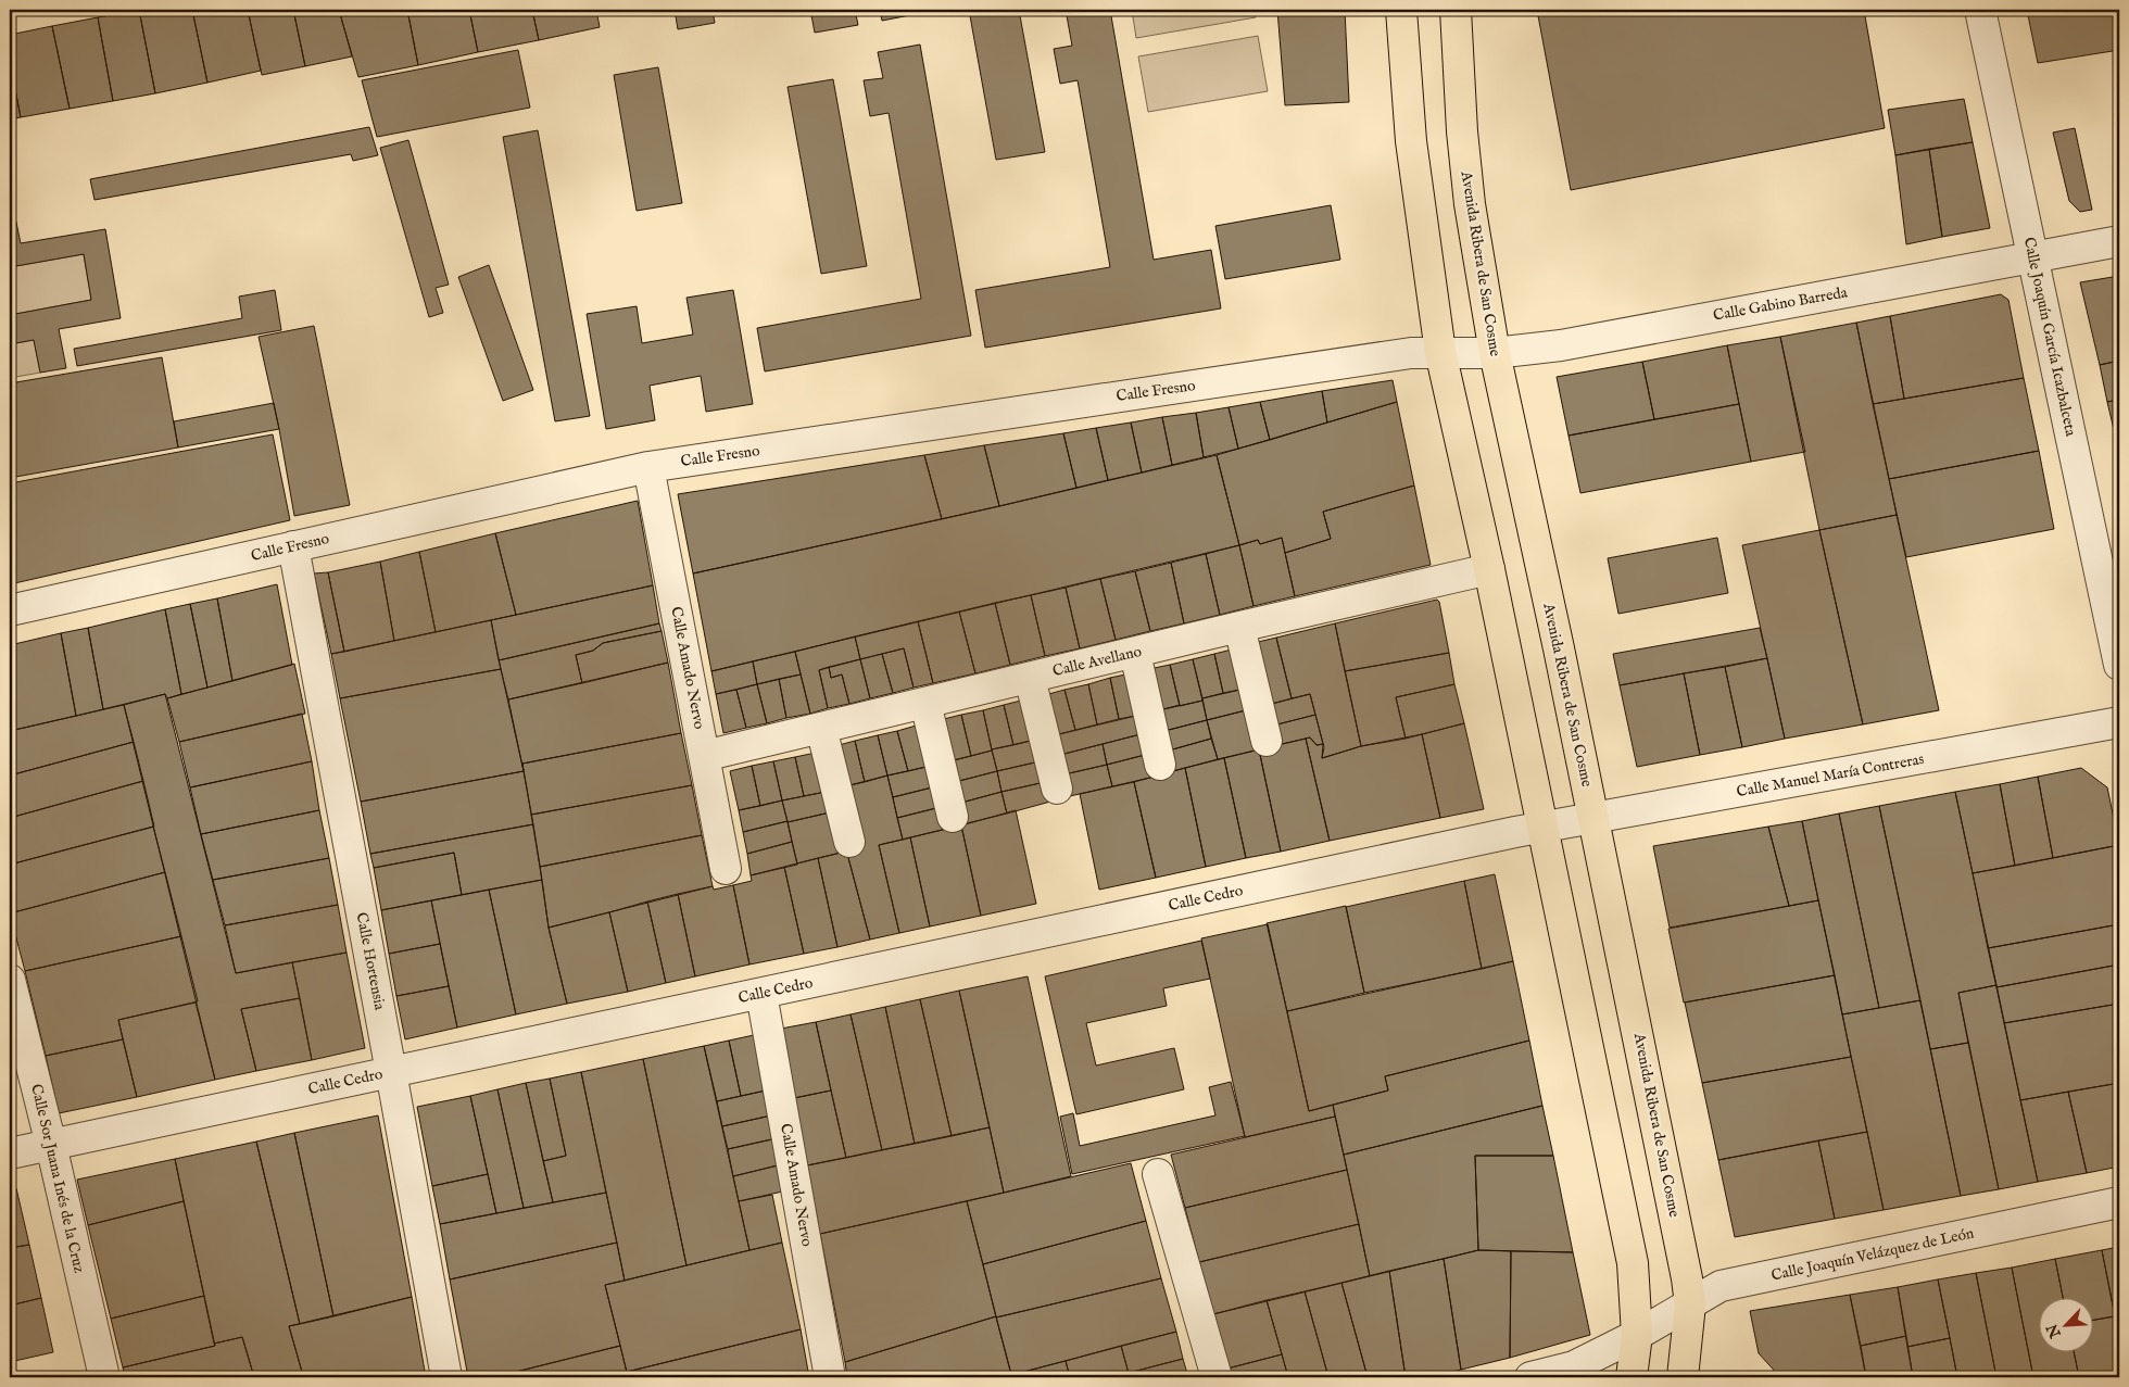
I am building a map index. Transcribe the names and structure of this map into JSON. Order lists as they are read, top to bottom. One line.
{"streets":{"main road":["Avenida Ribera de San Cosme"],"street":["Calle Gabino Barreda","Calle Joaquín García Icazbalceta","Calle Fresno","Calle Avellano","Calle Amado Nervo","Calle Manuel María Contreras","Calle Cedro","Calle Hortensia","Calle Sor Juana Inés de la Cruz","Calle Joaquín Velázquez de León"]},"crossings":[["Avenida Ribera de San Cosme","Calle Gabino Barreda"],["Avenida Ribera de San Cosme","Calle Manuel María Contreras"],["Avenida Ribera de San Cosme","Calle Joaquín Velázquez de León"],["Calle Gabino Barreda","Calle Joaquín García Icazbalceta"],["Calle Gabino Barreda","Calle Fresno"],["Calle Fresno","Calle Amado Nervo"],["Calle Fresno","Calle Hortensia"],["Calle Avellano","Calle Amado Nervo"],["Calle Amado Nervo","Calle Cedro"],["Calle Manuel María Contreras","Calle Cedro"],["Calle Cedro","Calle Hortensia"],["Calle Cedro","Calle Sor Juana Inés de la Cruz"]],"north":"bottom left"}
